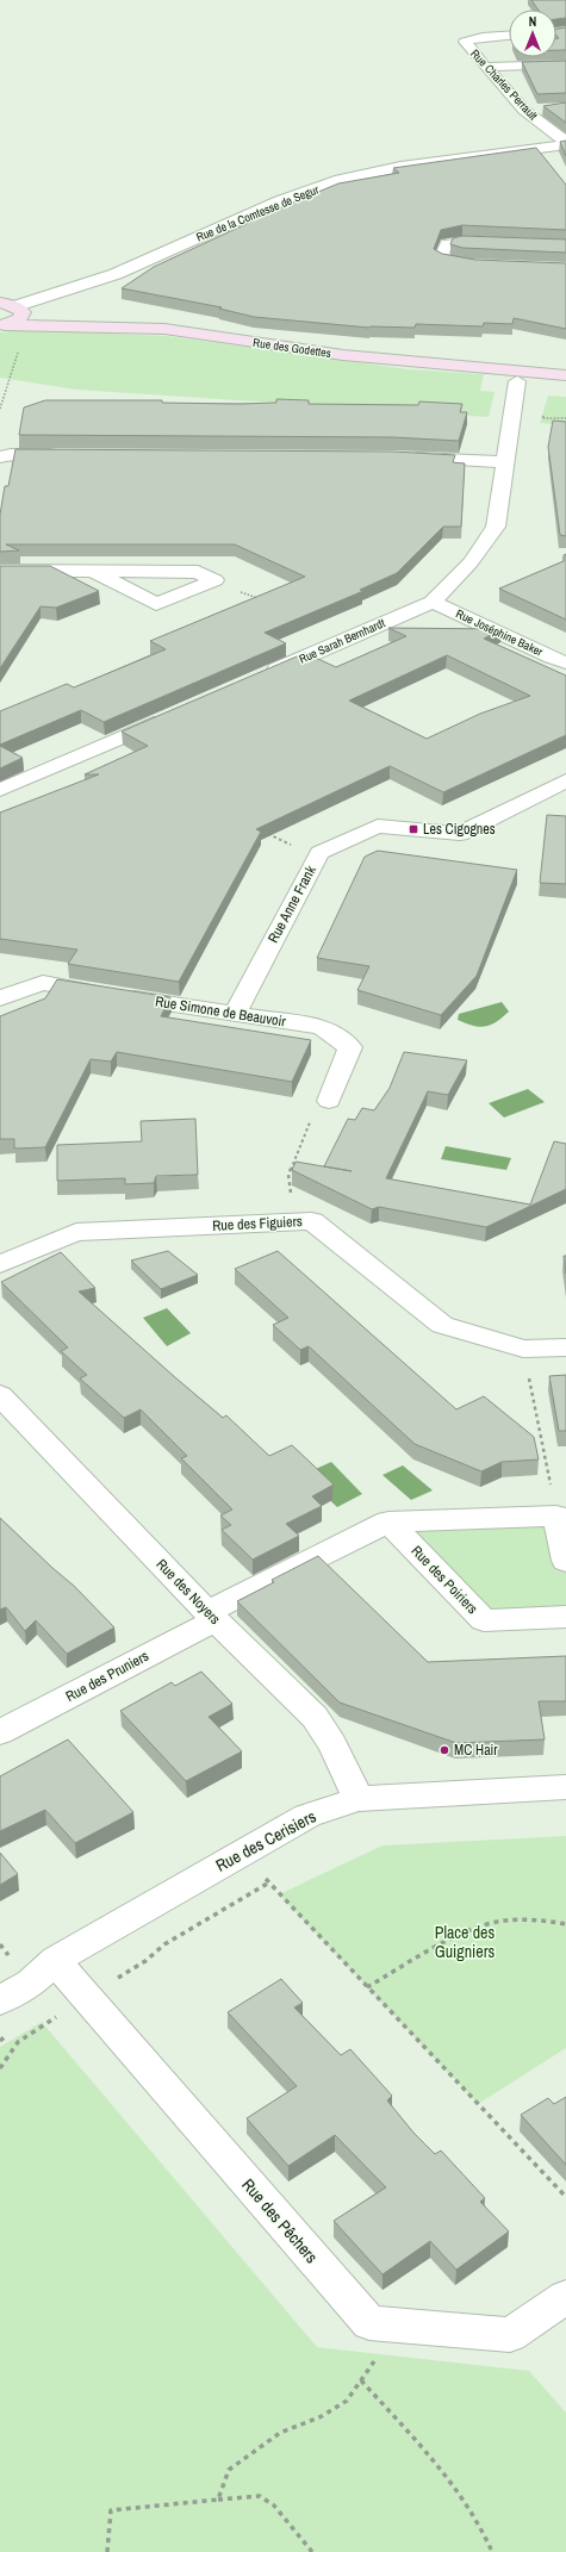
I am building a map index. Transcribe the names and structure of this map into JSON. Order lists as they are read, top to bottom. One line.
{"streets":{"street":["Rue Charles Perrault","Rue de la Comtesse de Segur","Rue des Godettes","Rue Joséphine Baker","Rue Sarah Bernhardt","Rue Anne Frank","Rue Simone de Beauvoir","Rue des Figuiers","Rue des Poiriers","Rue des Noyers","Rue des Pruniers","Rue des Cerisiers","Rue des Pêchers"]},"crossings":[["Rue Charles Perrault","Rue de la Comtesse de Segur"],["Rue de la Comtesse de Segur","Rue des Godettes"],["Rue des Godettes","Rue Sarah Bernhardt"],["Rue Joséphine Baker","Rue Sarah Bernhardt"],["Rue Anne Frank","Rue Simone de Beauvoir"],["Rue des Noyers","Rue des Pruniers"],["Rue des Noyers","Rue des Cerisiers"],["Rue des Cerisiers","Rue des Pêchers"]],"parks":["Place des Guigniers"],"places":{"transit":["Les Cigognes"],"other":["MC Hair"]},"north":"top"}
